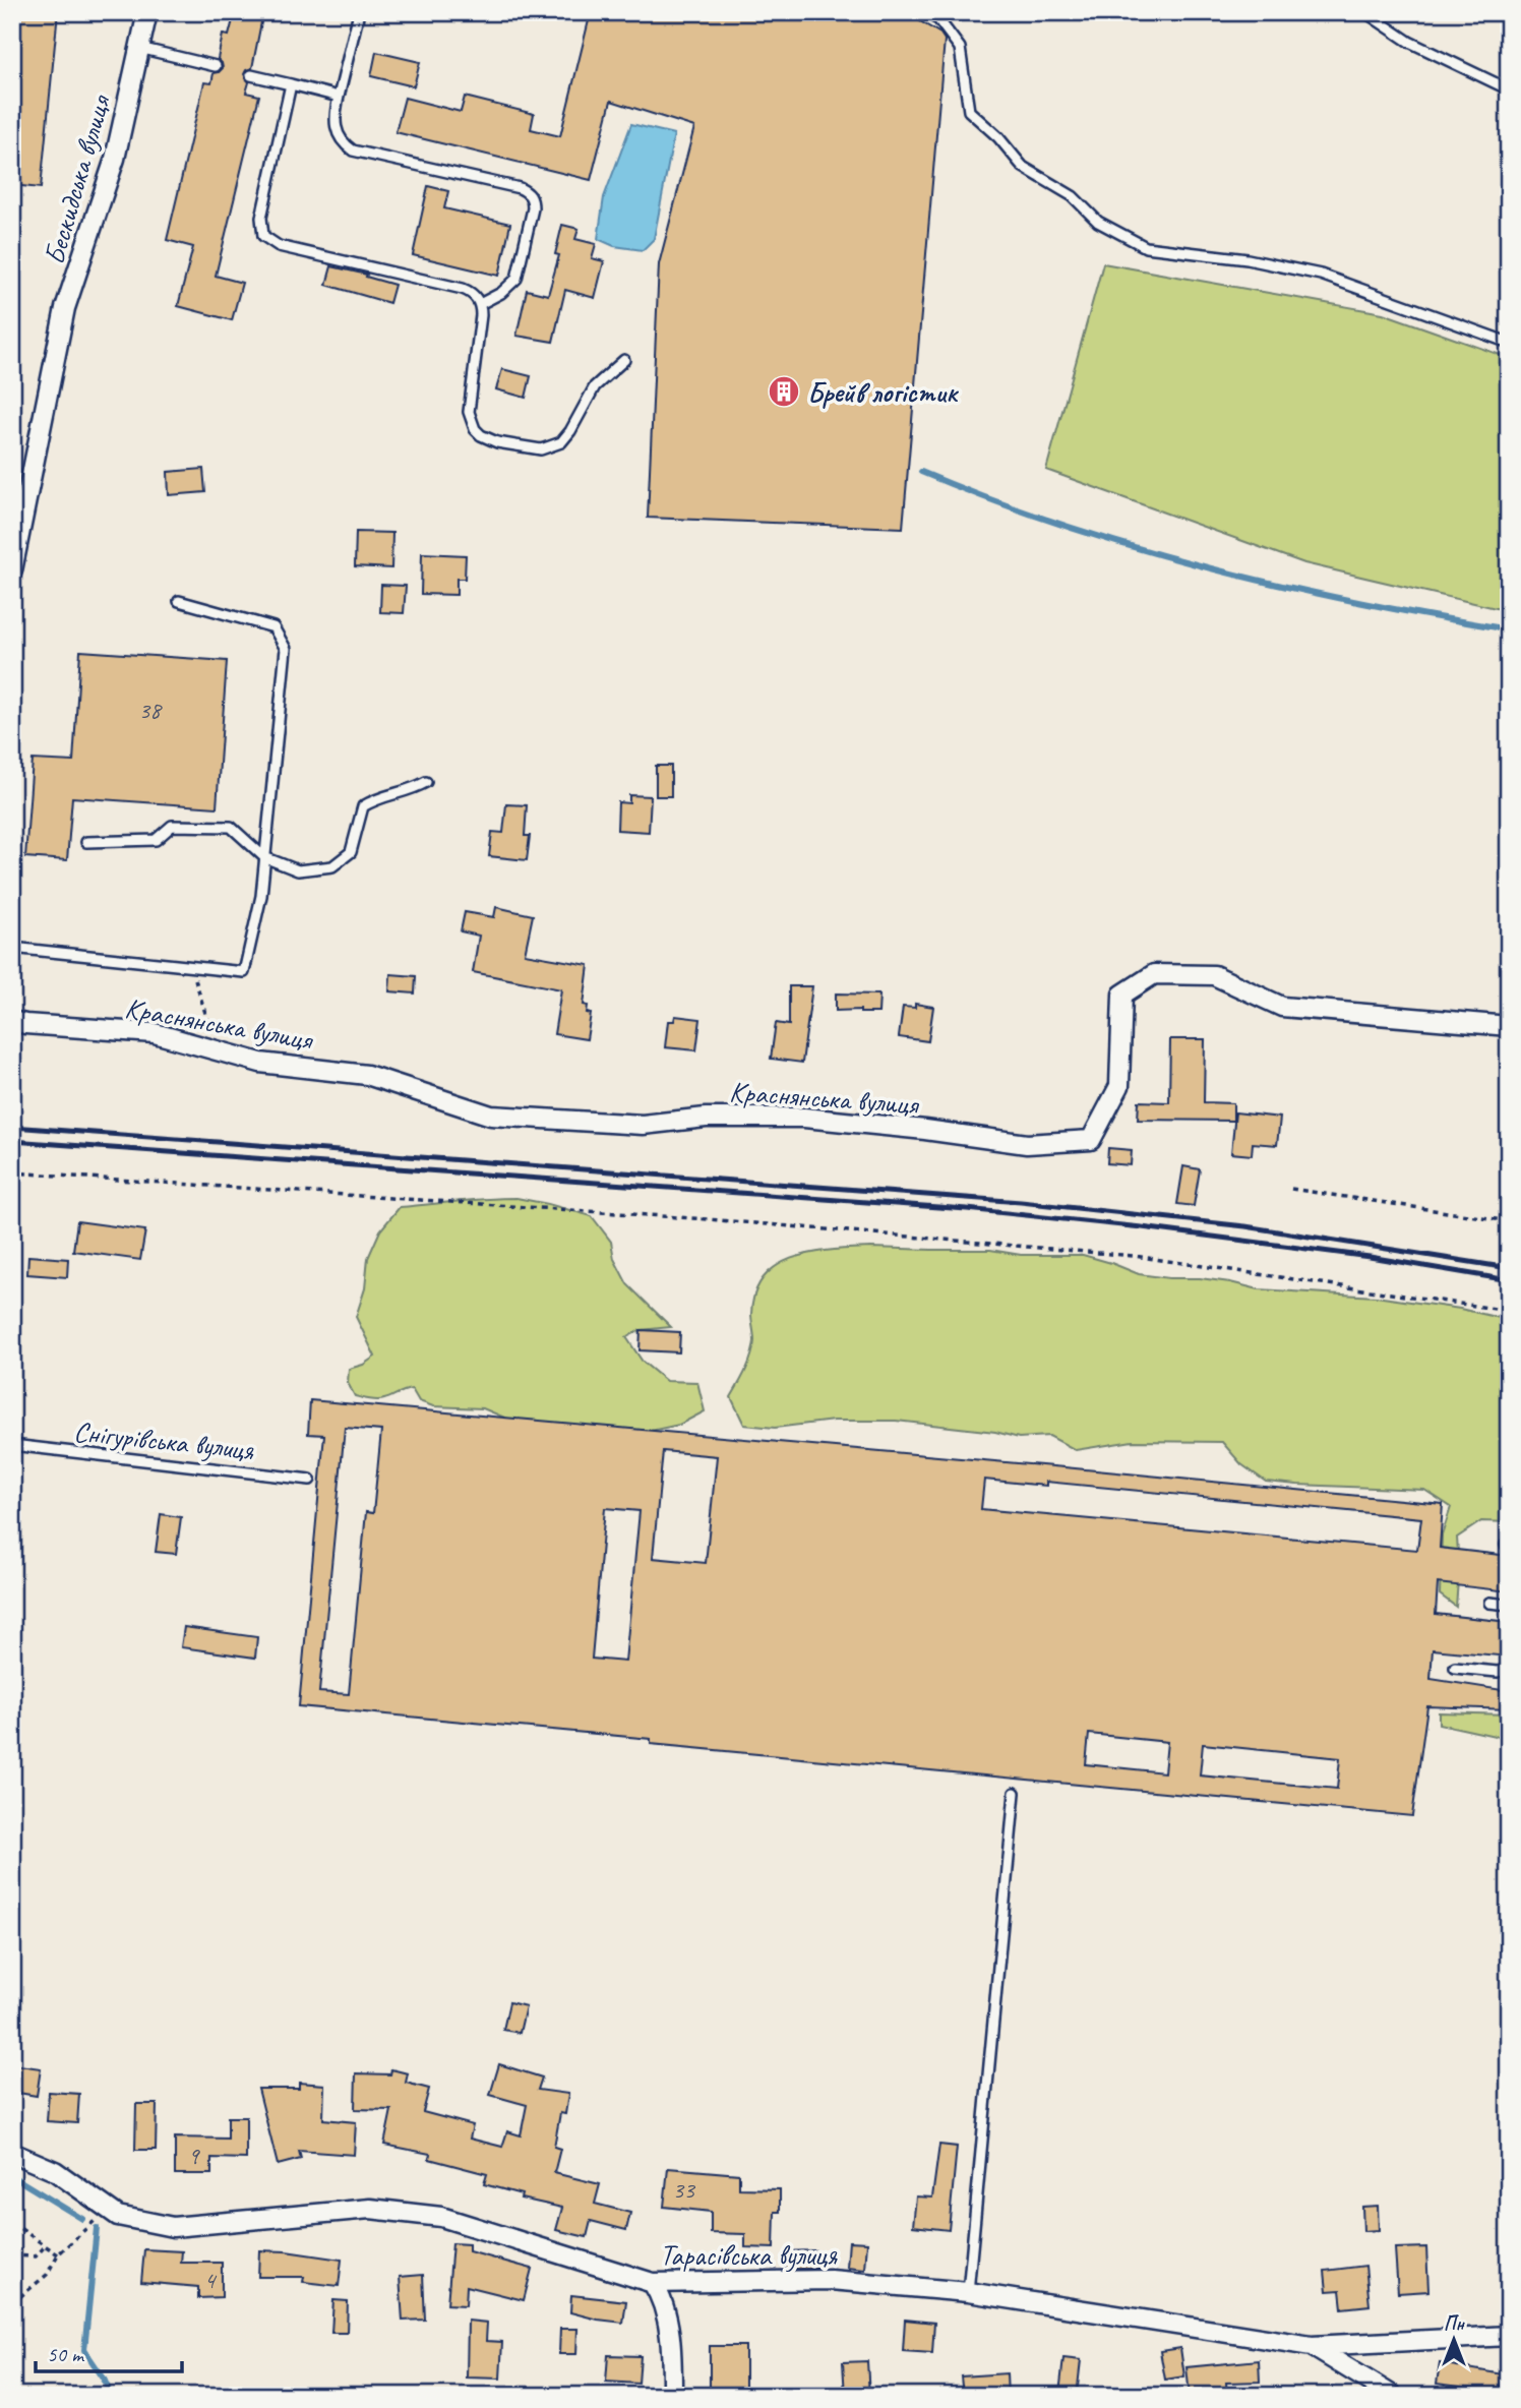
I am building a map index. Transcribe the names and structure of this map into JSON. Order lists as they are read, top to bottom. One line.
{"streets":{"street":["Бескидська вулиця","Краснянська вулиця","Тарасівська вулиця"],"lane":["Снігурівська вулиця"]},"places":{"building":["Брейв логістик"]},"house_numbers":["38","9","33","4"],"scale_bar":"50 m","north":"top"}
